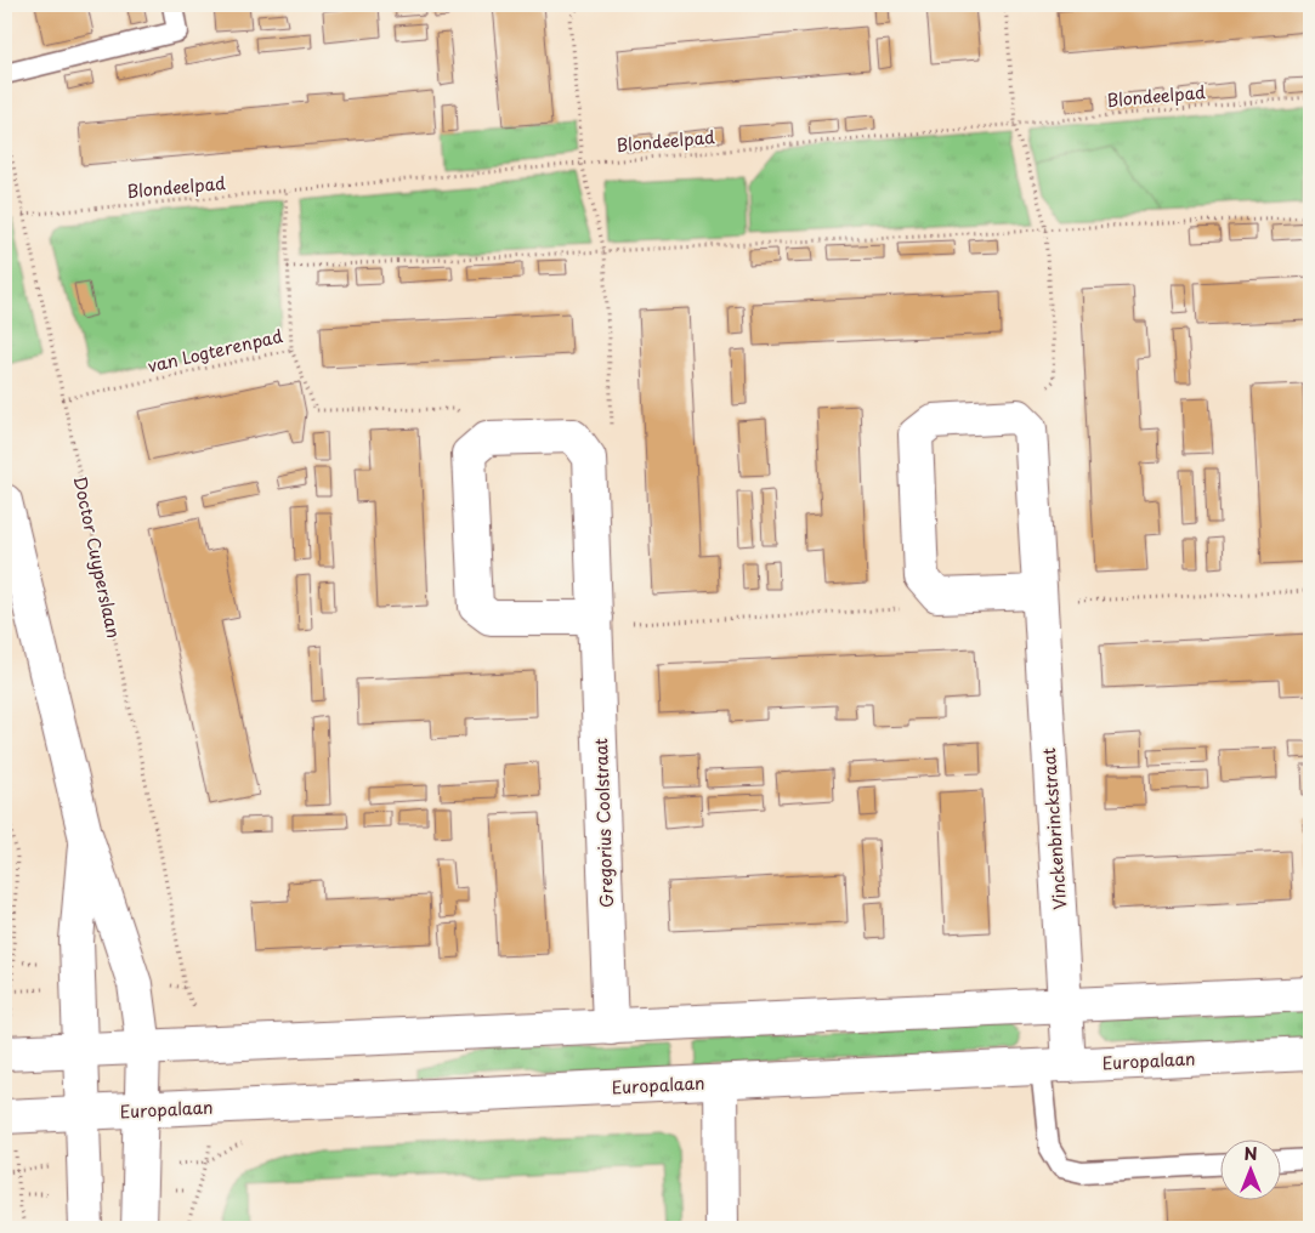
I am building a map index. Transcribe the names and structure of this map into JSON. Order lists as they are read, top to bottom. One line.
{"streets":{"street":["Gregorius Coolstraat","Vinckenbrinckstraat","Europalaan"],"path":["Blondeelpad","van Logterenpad","Doctor Cuyperslaan"]},"crossings":[["Blondeelpad","van Logterenpad"],["Blondeelpad","Doctor Cuyperslaan"],["van Logterenpad","Doctor Cuyperslaan"],["Vinckenbrinckstraat","Europalaan"]],"north":"top"}
